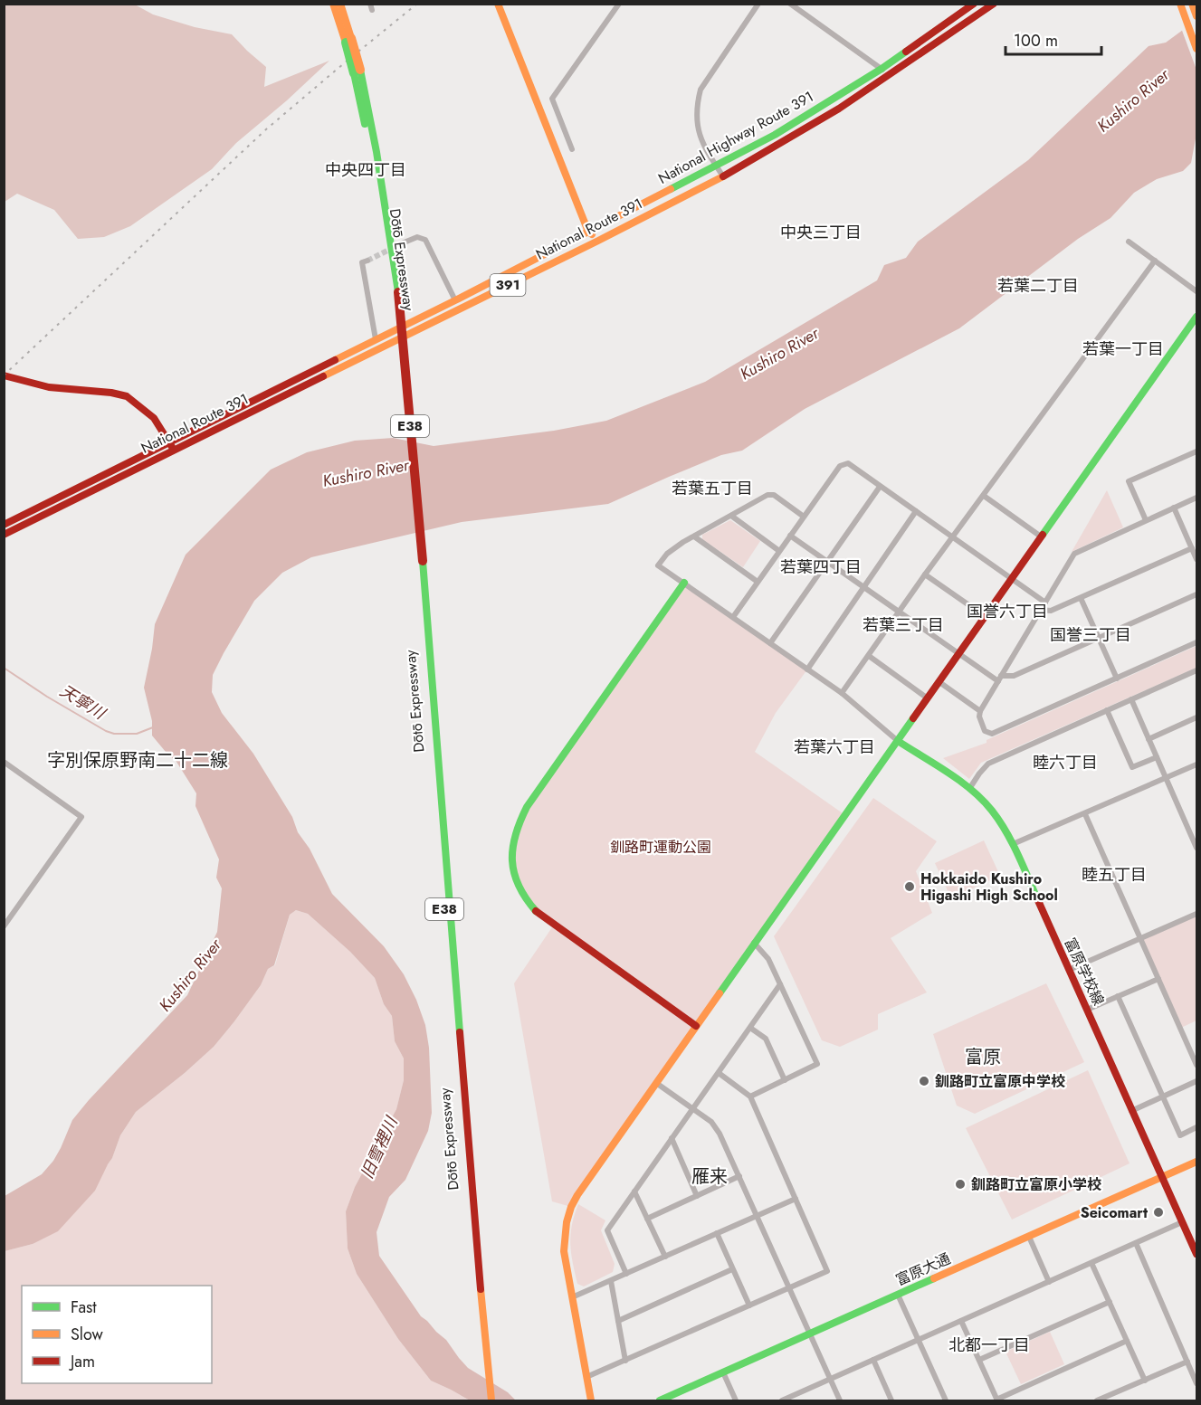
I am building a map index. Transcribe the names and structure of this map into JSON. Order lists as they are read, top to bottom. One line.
{"streets":{"main road":["National Highway Route 391","National Route 391","Dōtō Expressway","391","E38","富原学校線","富原大通"]},"crossings":[["National Highway Route 391","National Route 391"],["富原学校線","富原大通"]],"districts":["中央四丁目","中央三丁目","若葉二丁目","若葉一丁目","若葉五丁目","若葉四丁目","国誉六丁目","若葉三丁目","国誉三丁目","若葉六丁目","字別保原野南二十二線","睦六丁目","睦五丁目","富原","雁来","北都一丁目"],"water":["Kushiro River","天寧川","旧雪裡川"],"parks":["釧路町運動公園"],"places":["Hokkaido Kushiro Higashi High School","釧路町立富原中学校","釧路町立富原小学校","Seicomart"],"legend":["Fast","Slow","Jam"],"scale_bar":"100 m"}
